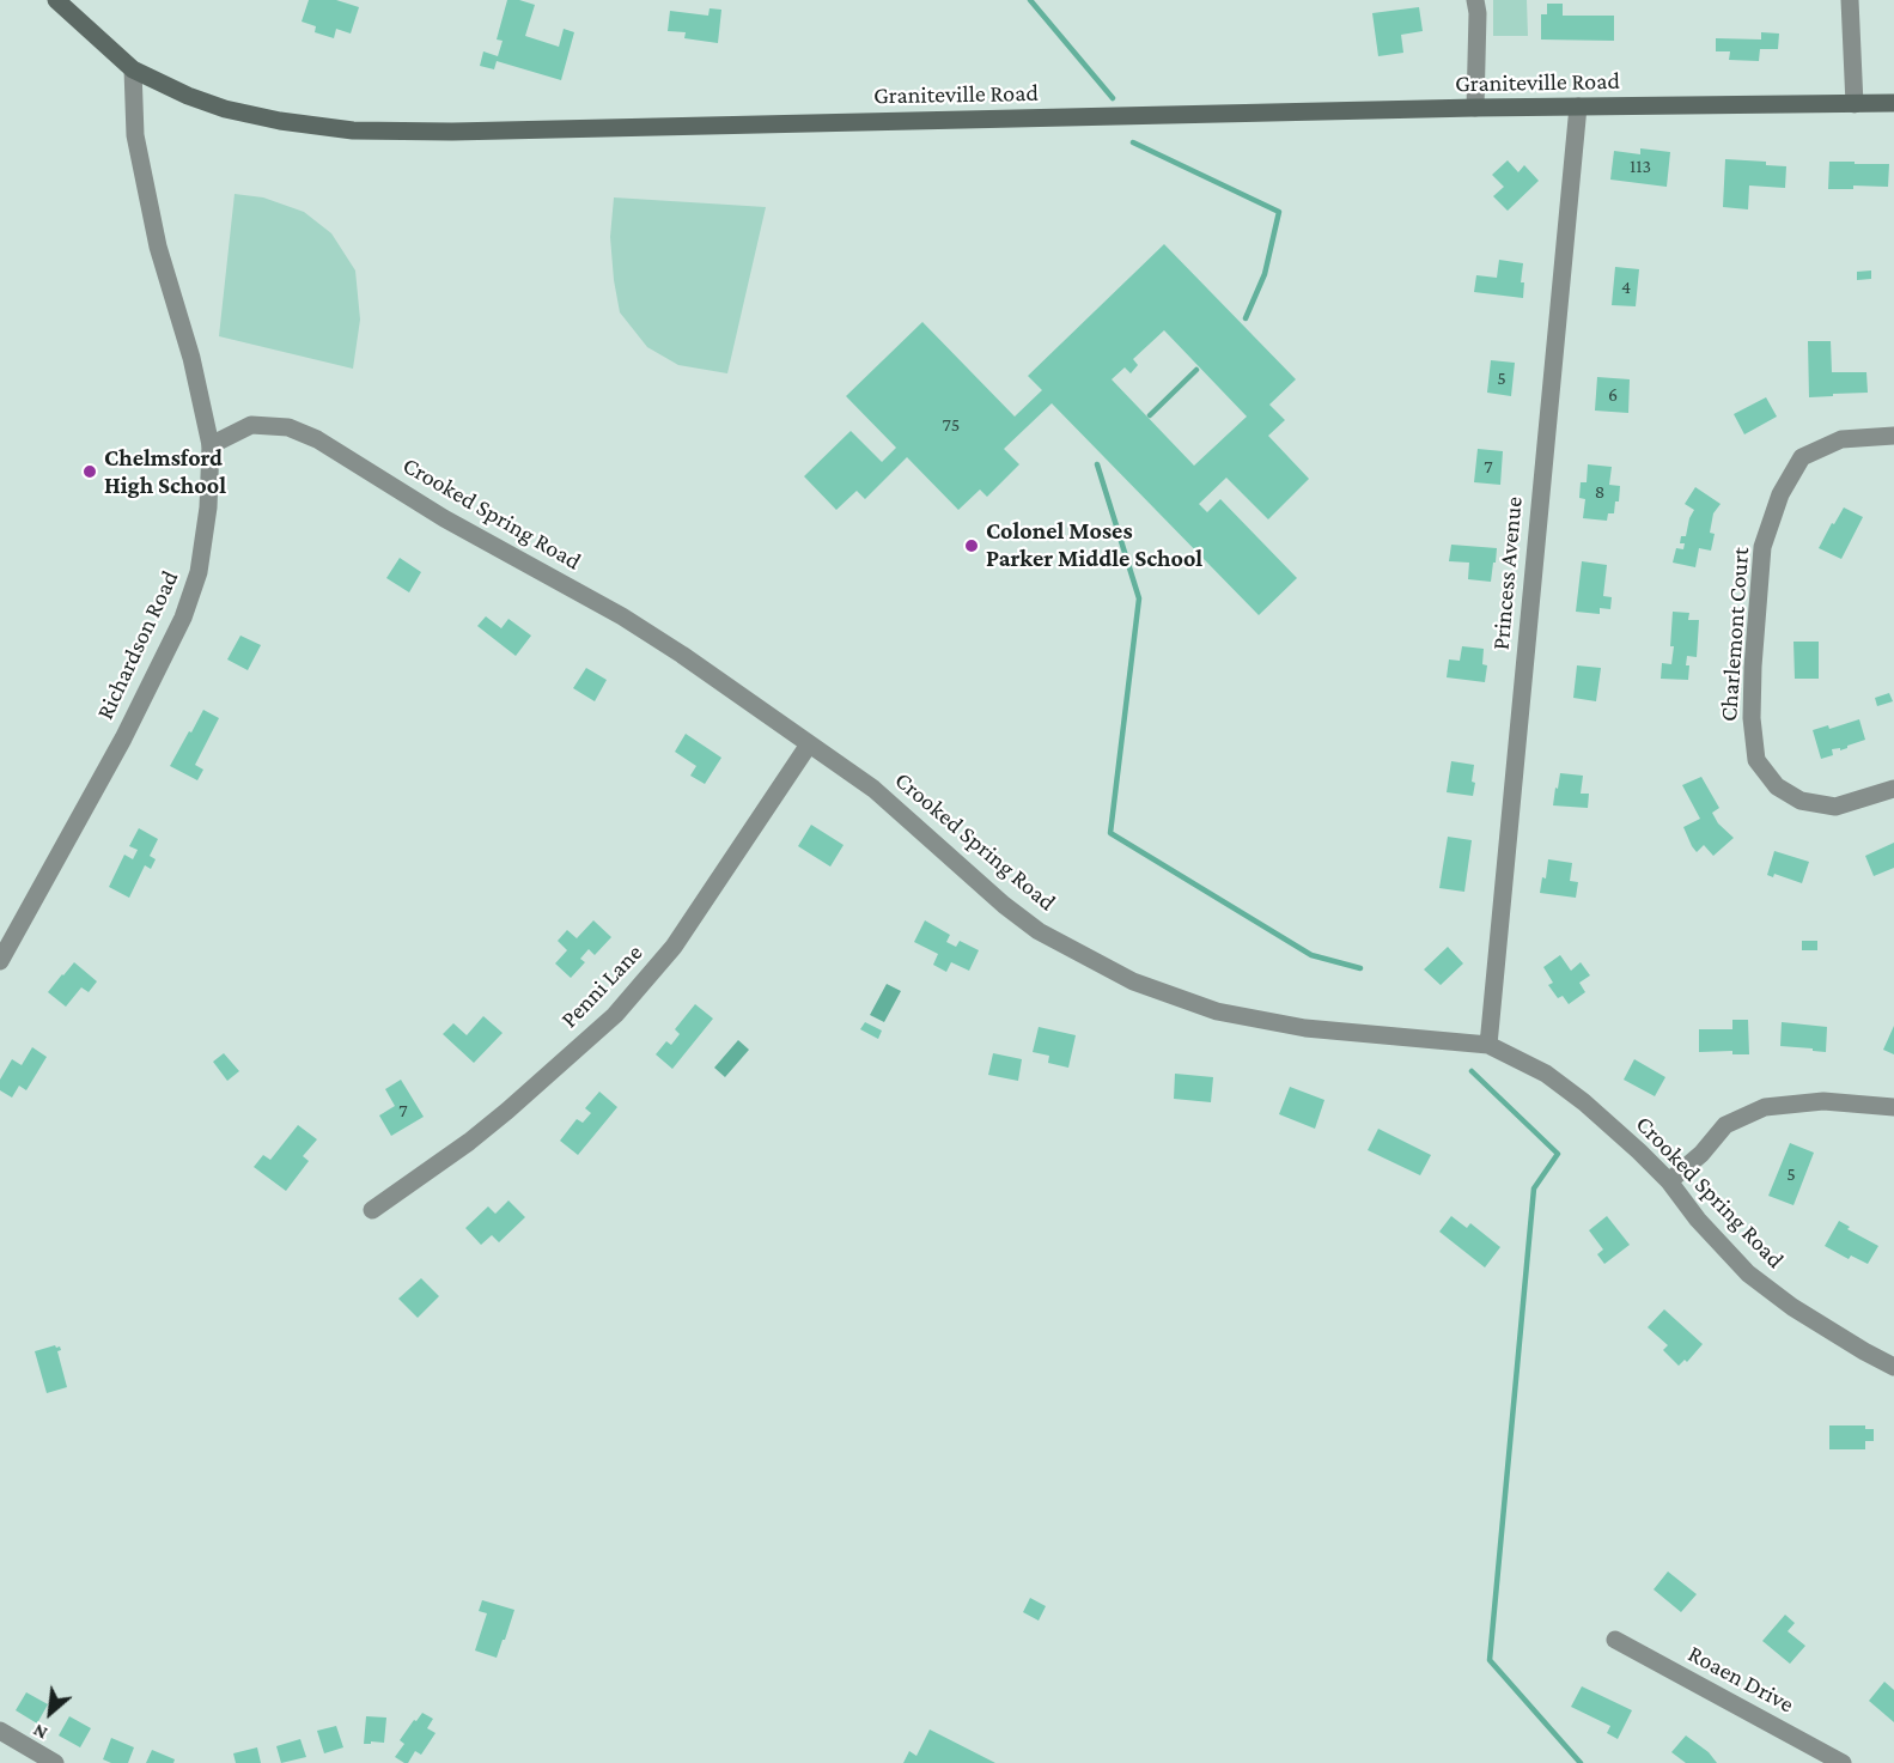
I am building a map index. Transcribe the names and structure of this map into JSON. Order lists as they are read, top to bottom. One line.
{"streets":{"main road":["Graniteville Road"],"street":["Crooked Spring Road","Princess Avenue","Charlemont Court","Richardson Road","Penni Lane","Roaen Drive"]},"crossings":[["Graniteville Road","Princess Avenue"],["Graniteville Road","Richardson Road"],["Crooked Spring Road","Princess Avenue"],["Crooked Spring Road","Richardson Road"],["Crooked Spring Road","Penni Lane"]],"places":["Chelmsford High School","Colonel Moses Parker Middle School"],"house_numbers":["113","4","5","6","75","7","8","7","5"],"north":"bottom left"}
